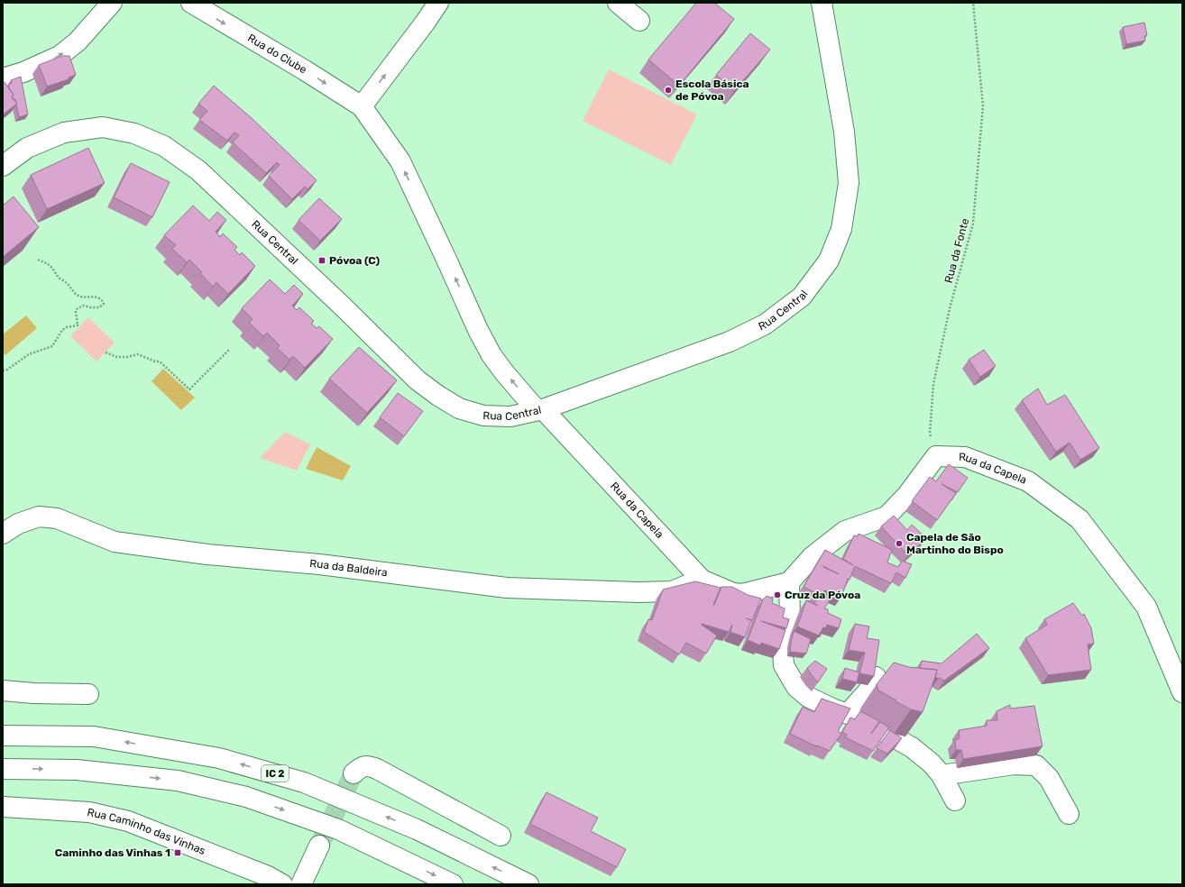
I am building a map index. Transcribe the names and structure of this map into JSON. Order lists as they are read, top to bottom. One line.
{"streets":{"main road":["Rua do Clube","Rua Central","Rua da Capela","Rua da Baldeira","IC 2","Rua Caminho das Vinhas"],"path":["Rua da Fonte"]},"crossings":[["Rua do Clube","Rua da Capela"],["Rua Central","Rua da Capela"],["Rua da Fonte","Rua da Capela"],["Rua da Capela","Rua da Baldeira"]],"one_way":["Rua do Clube"],"places":{"other":["Escola Básica de Póvoa","Capela de São Martinho do Bispo","Cruz da Póvoa"],"transit":["Póvoa (C)","Caminho das Vinhas 1"]}}
